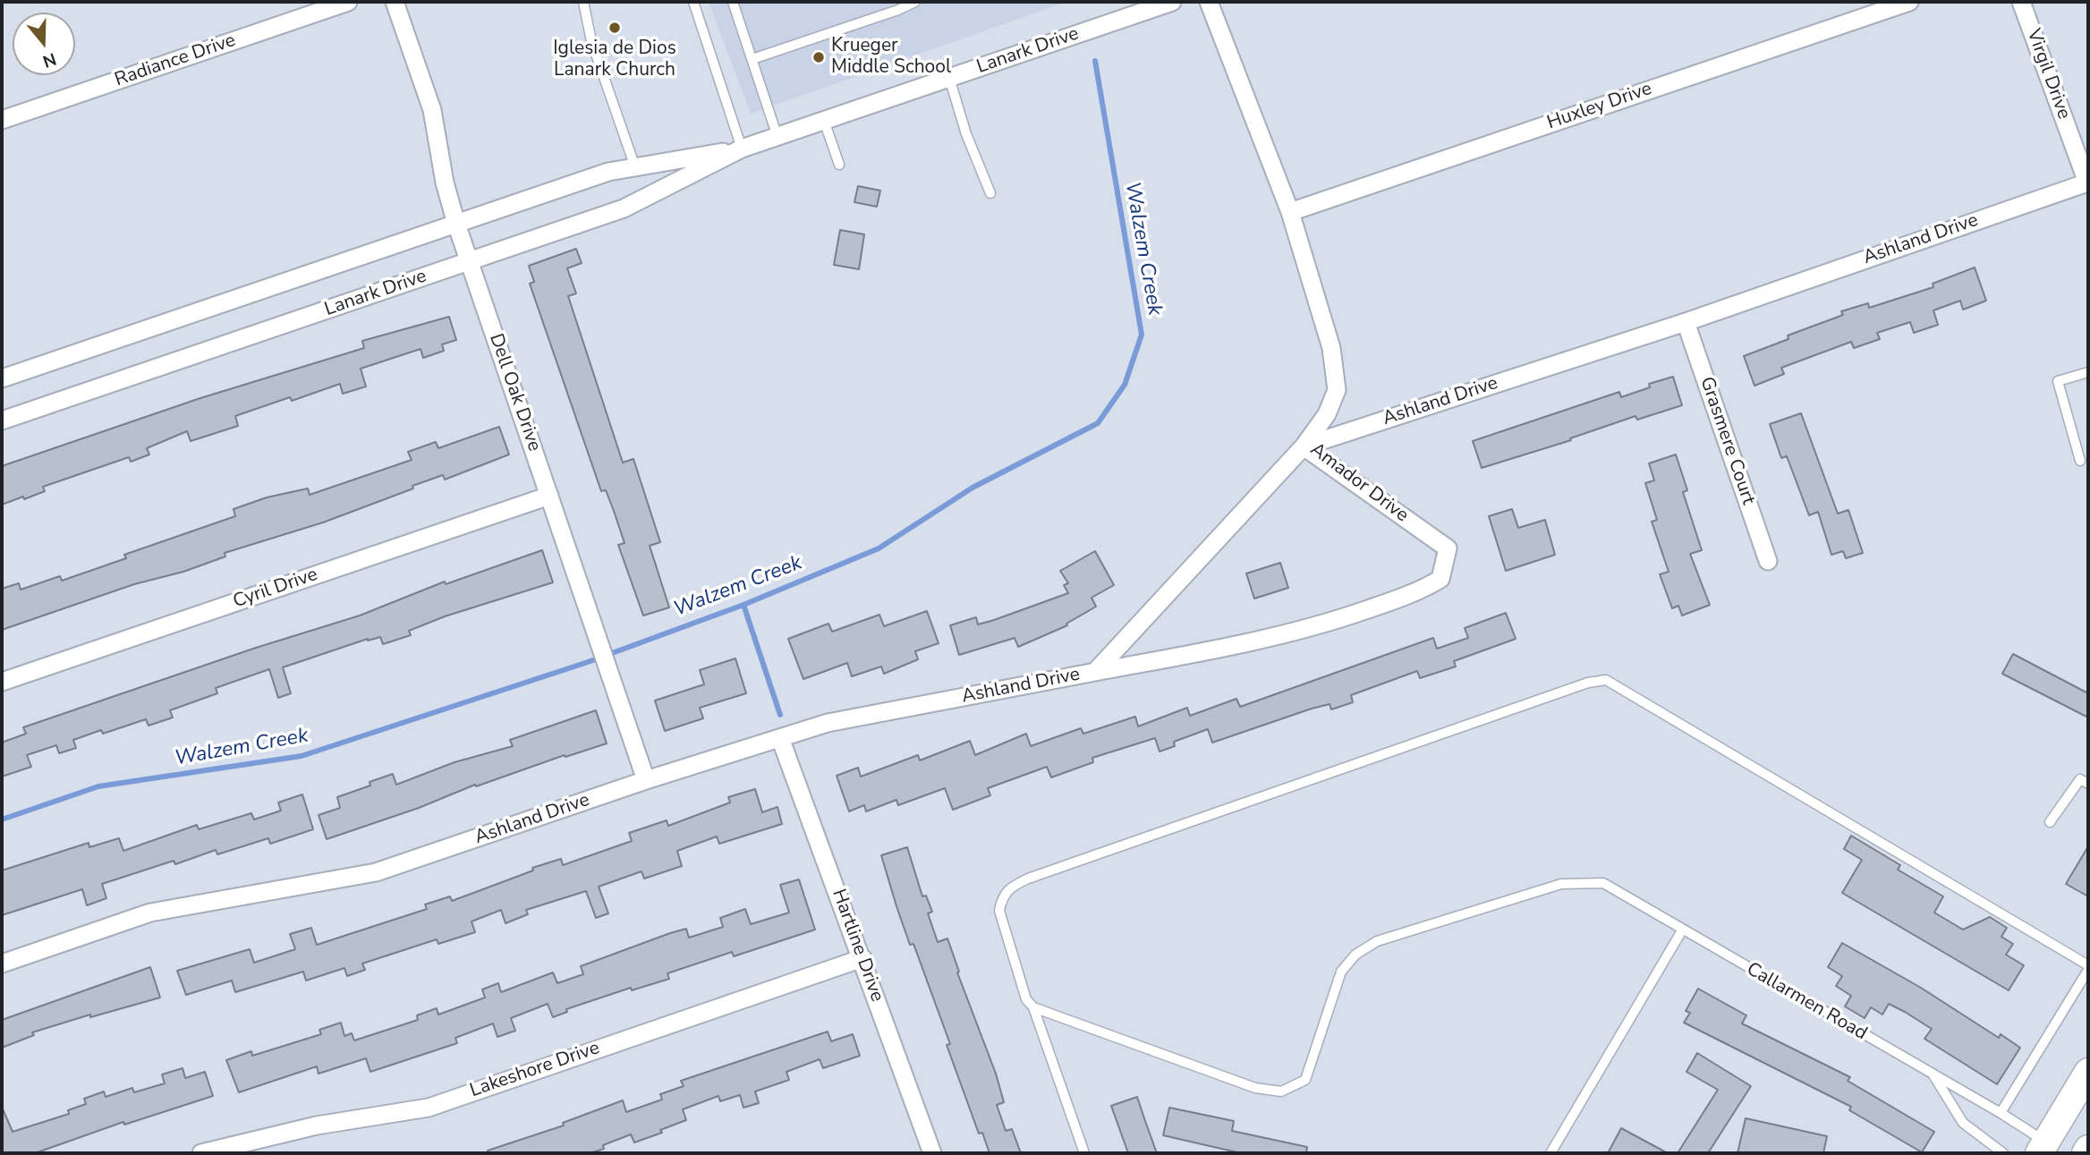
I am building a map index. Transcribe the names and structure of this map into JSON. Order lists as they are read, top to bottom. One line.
{"streets":{"street":["Lanark Drive","Radiance Drive","Virgil Drive","Huxley Drive","Ashland Drive","Dell Oak Drive","Grasmere Court","Amador Drive","Cyril Drive","Hartline Drive","Lakeshore Drive"],"lane":["Callarmen Road"]},"crossings":[["Lanark Drive","Dell Oak Drive"],["Virgil Drive","Ashland Drive"],["Huxley Drive","Amador Drive"],["Ashland Drive","Dell Oak Drive"],["Ashland Drive","Grasmere Court"],["Ashland Drive","Amador Drive"],["Ashland Drive","Hartline Drive"],["Dell Oak Drive","Cyril Drive"],["Hartline Drive","Lakeshore Drive"]],"water":["Walzem Creek"],"places":["Iglesia de Dios Lanark Church","Krueger Middle School"],"north":"bottom"}
